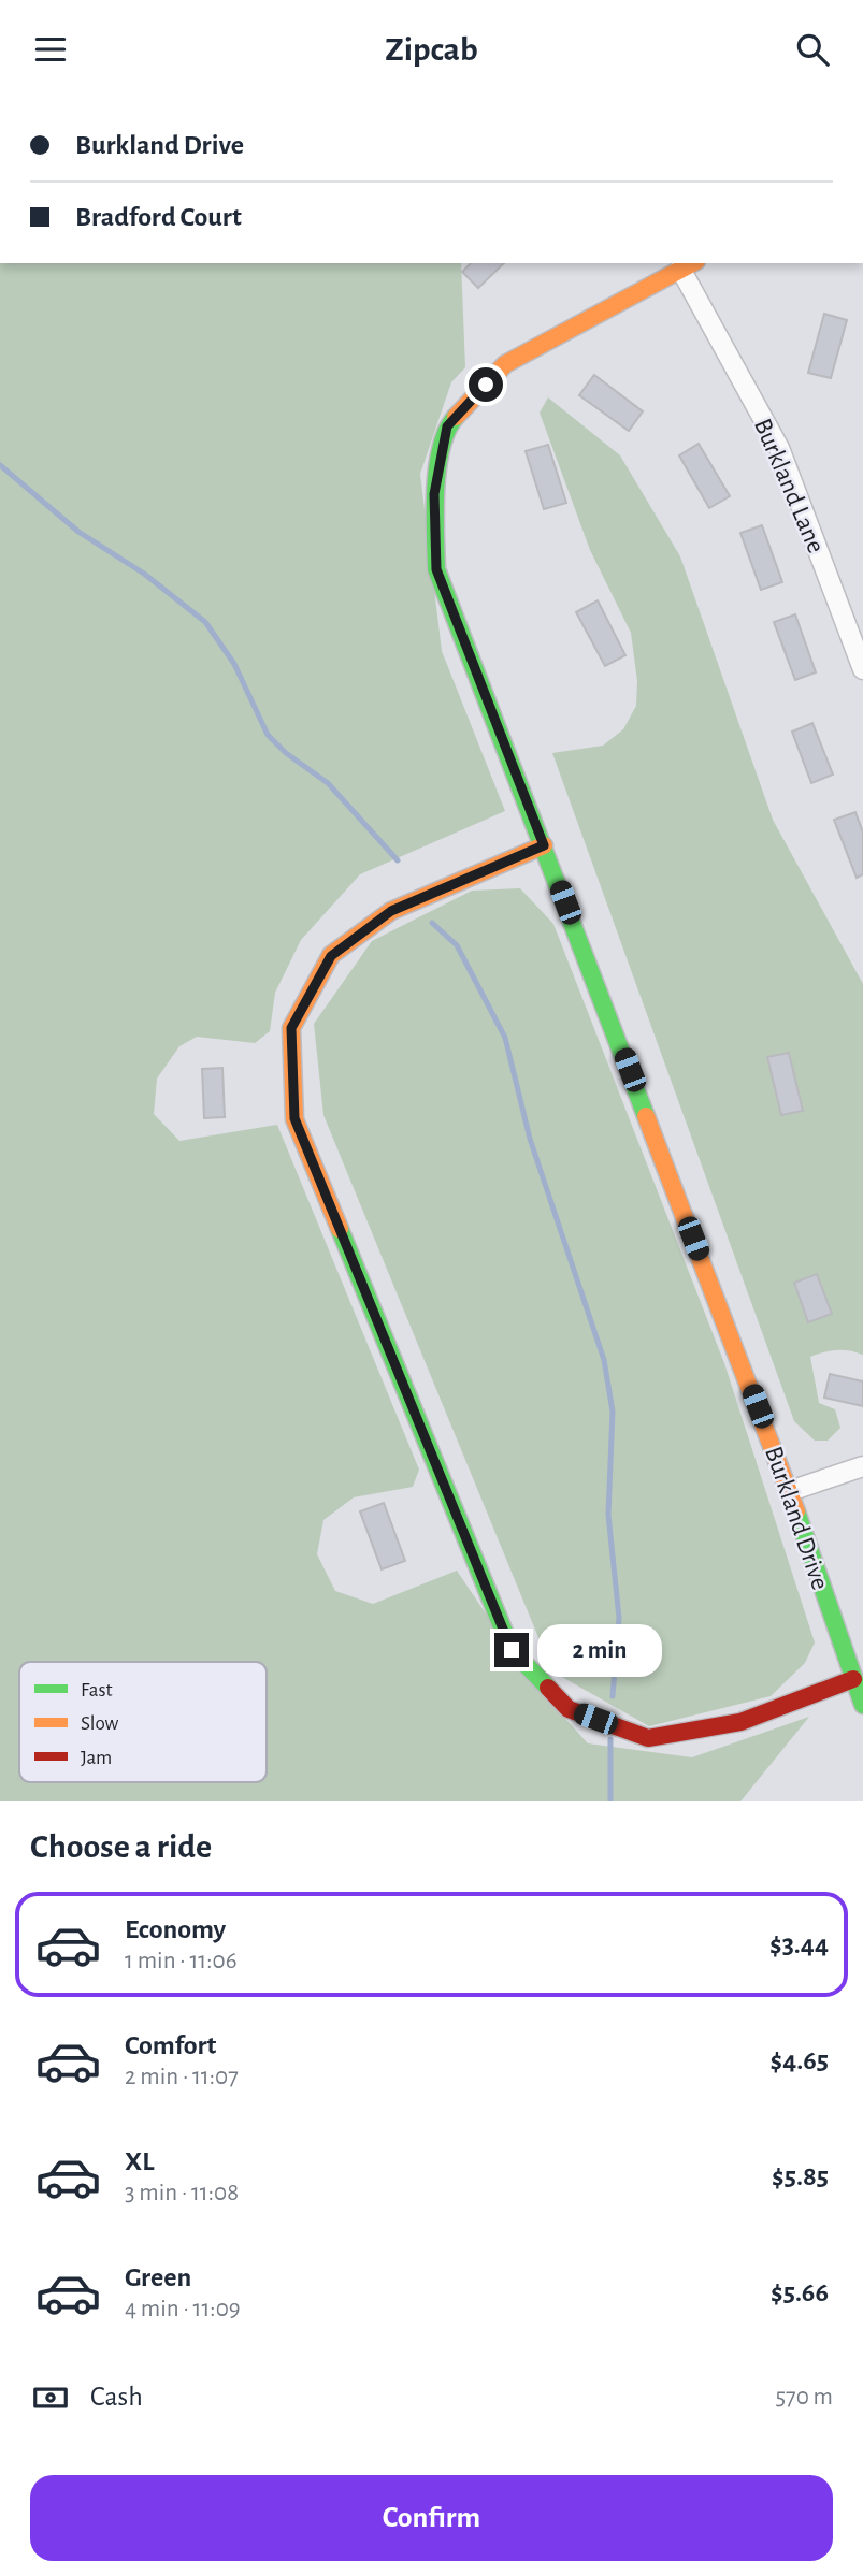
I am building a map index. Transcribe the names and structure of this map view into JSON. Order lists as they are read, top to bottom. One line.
{"streets":{"street":["Burkland Lane","Burkland Drive"]},"crossings":[["Burkland Lane","Burkland Drive"]],"legend":["Fast","Slow","Jam"],"page":{"header":"Zipcab","banner":["Burkland Drive","Bradford Court"],"bubble":"2 min","heading":"Choose a ride","list":[{"name":"Economy","note":"1 min · 11:06","value":"$3.44"},{"name":"Comfort","note":"2 min · 11:07","value":"$4.65"},{"name":"XL","note":"3 min · 11:08","value":"$5.85"},{"name":"Green","note":"4 min · 11:09","value":"$5.66"}],"pay":["Cash","570 m"],"buttons":"Confirm"}}
